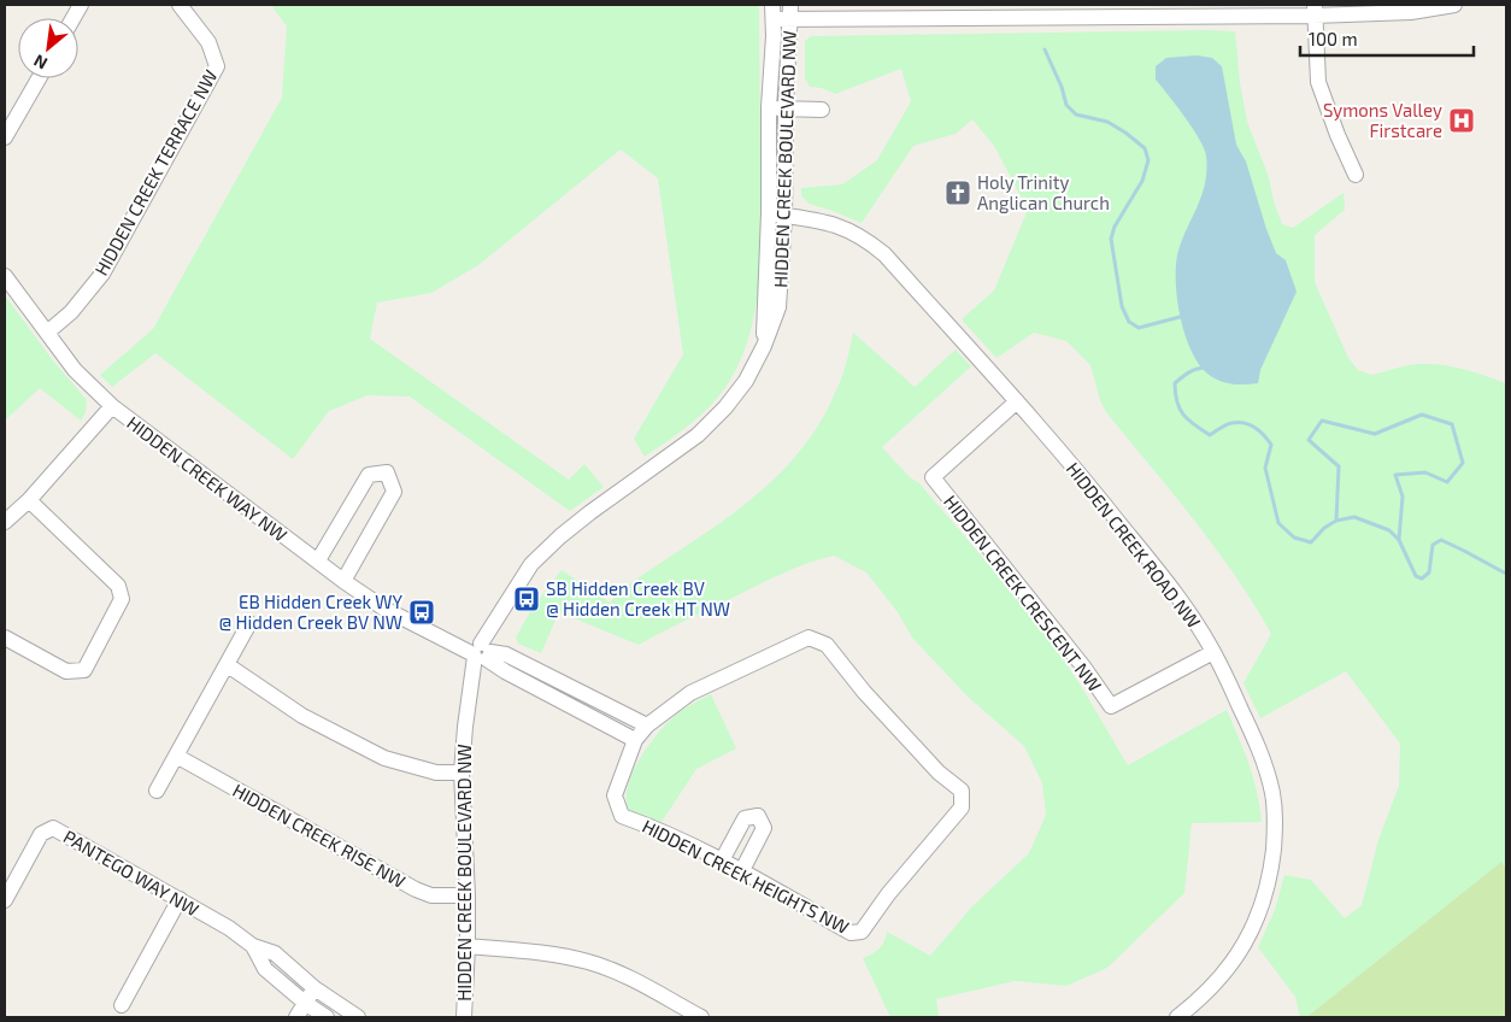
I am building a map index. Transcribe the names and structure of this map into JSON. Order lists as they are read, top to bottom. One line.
{"streets":{"street":["HIDDEN CREEK BOULEVARD NW","HIDDEN CREEK TERRACE NW","HIDDEN CREEK WAY NW","HIDDEN CREEK ROAD NW","HIDDEN CREEK CRESCENT NW","HIDDEN CREEK RISE NW","PANTEGO WAY NW","HIDDEN CREEK HEIGHTS NW"]},"crossings":[["HIDDEN CREEK BOULEVARD NW","HIDDEN CREEK WAY NW"],["HIDDEN CREEK BOULEVARD NW","HIDDEN CREEK ROAD NW"],["HIDDEN CREEK BOULEVARD NW","HIDDEN CREEK RISE NW"],["HIDDEN CREEK TERRACE NW","HIDDEN CREEK WAY NW"],["HIDDEN CREEK WAY NW","HIDDEN CREEK HEIGHTS NW"],["HIDDEN CREEK ROAD NW","HIDDEN CREEK CRESCENT NW"]],"places":{"hospital":["Symons Valley Firstcare"],"church":["Holy Trinity Anglican Church"],"bus stop":["SB Hidden Creek BV @ Hidden Creek HT NW","EB Hidden Creek WY @ Hidden Creek BV NW"]},"scale_bar":"100 m","north":"bottom left"}
